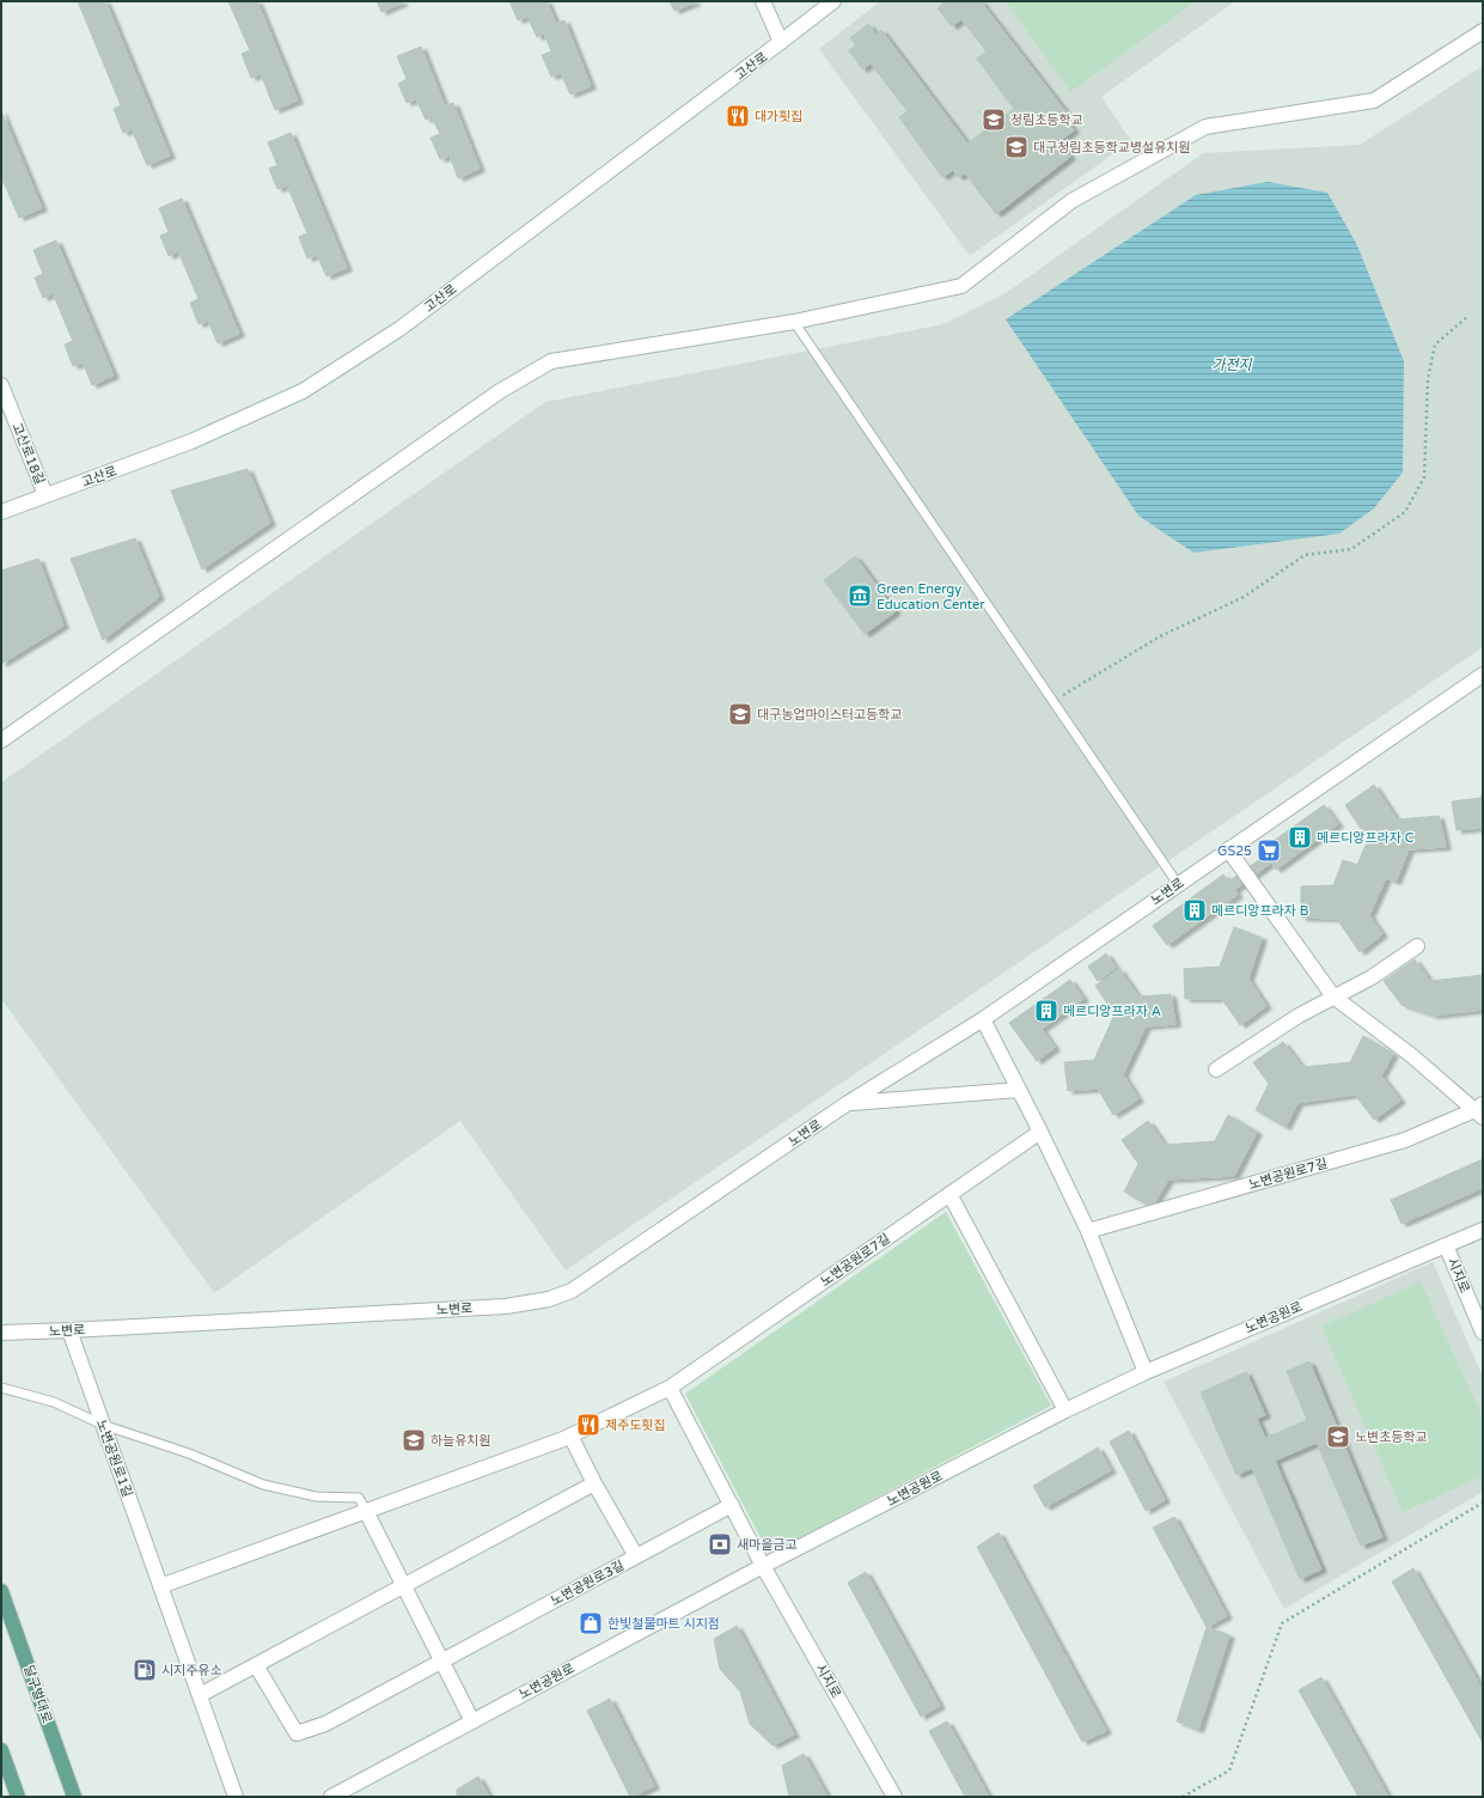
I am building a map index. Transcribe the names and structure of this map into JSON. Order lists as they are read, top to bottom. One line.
{"streets":{"main road":["달구벌대로"],"street":["고산로","고산로18길","노변로","노변공원로7길","시지로","노변공원로","노변공원로1길","노변공원로3길"]},"crossings":[["고산로","고산로18길"],["노변로","노변공원로1길"],["시지로","노변공원로"]],"water":["가전지"],"places":{"restaurant":["대가횟집","제주도횟집"],"school or university":["청림초등학교","대구청림초등학교병설유치원","대구농업마이스터고등학교","노변초등학교","하늘유치원"],"museum":["Green Energy Education Center"],"building":["메르디앙프라자 C","메르디앙프라자 B","메르디앙프라자 A"],"supermarket":["GS25"],"bank":["새마을금고"],"shop":["한빛철물마트 시지점"],"fuel station":["시지주유소"]}}
